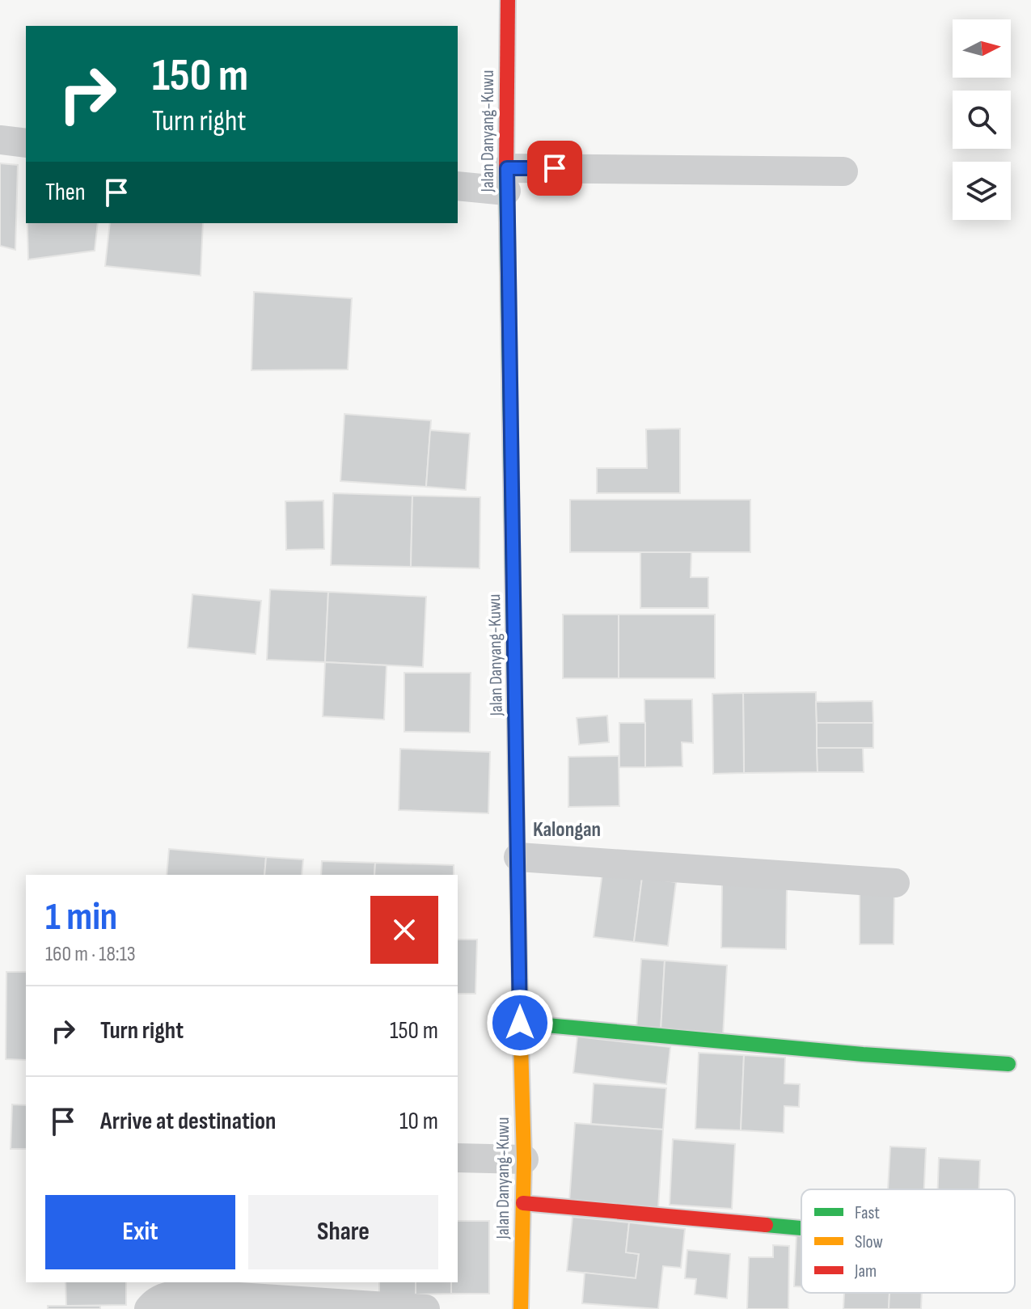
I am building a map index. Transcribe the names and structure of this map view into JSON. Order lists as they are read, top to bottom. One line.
{"streets":{"main road":["Jalan Danyang-Kuwu"]},"districts":["Kalongan"],"legend":["Fast","Slow","Jam"],"north":"right","page":{"turn":["150 m","Turn right"],"then":"Then","heading":["1 min","160 m · 18:13"],"list":[{"name":"Turn right","value":"150 m"},{"name":"Arrive at destination","value":"10 m"}],"buttons":["Exit","Share"]}}
